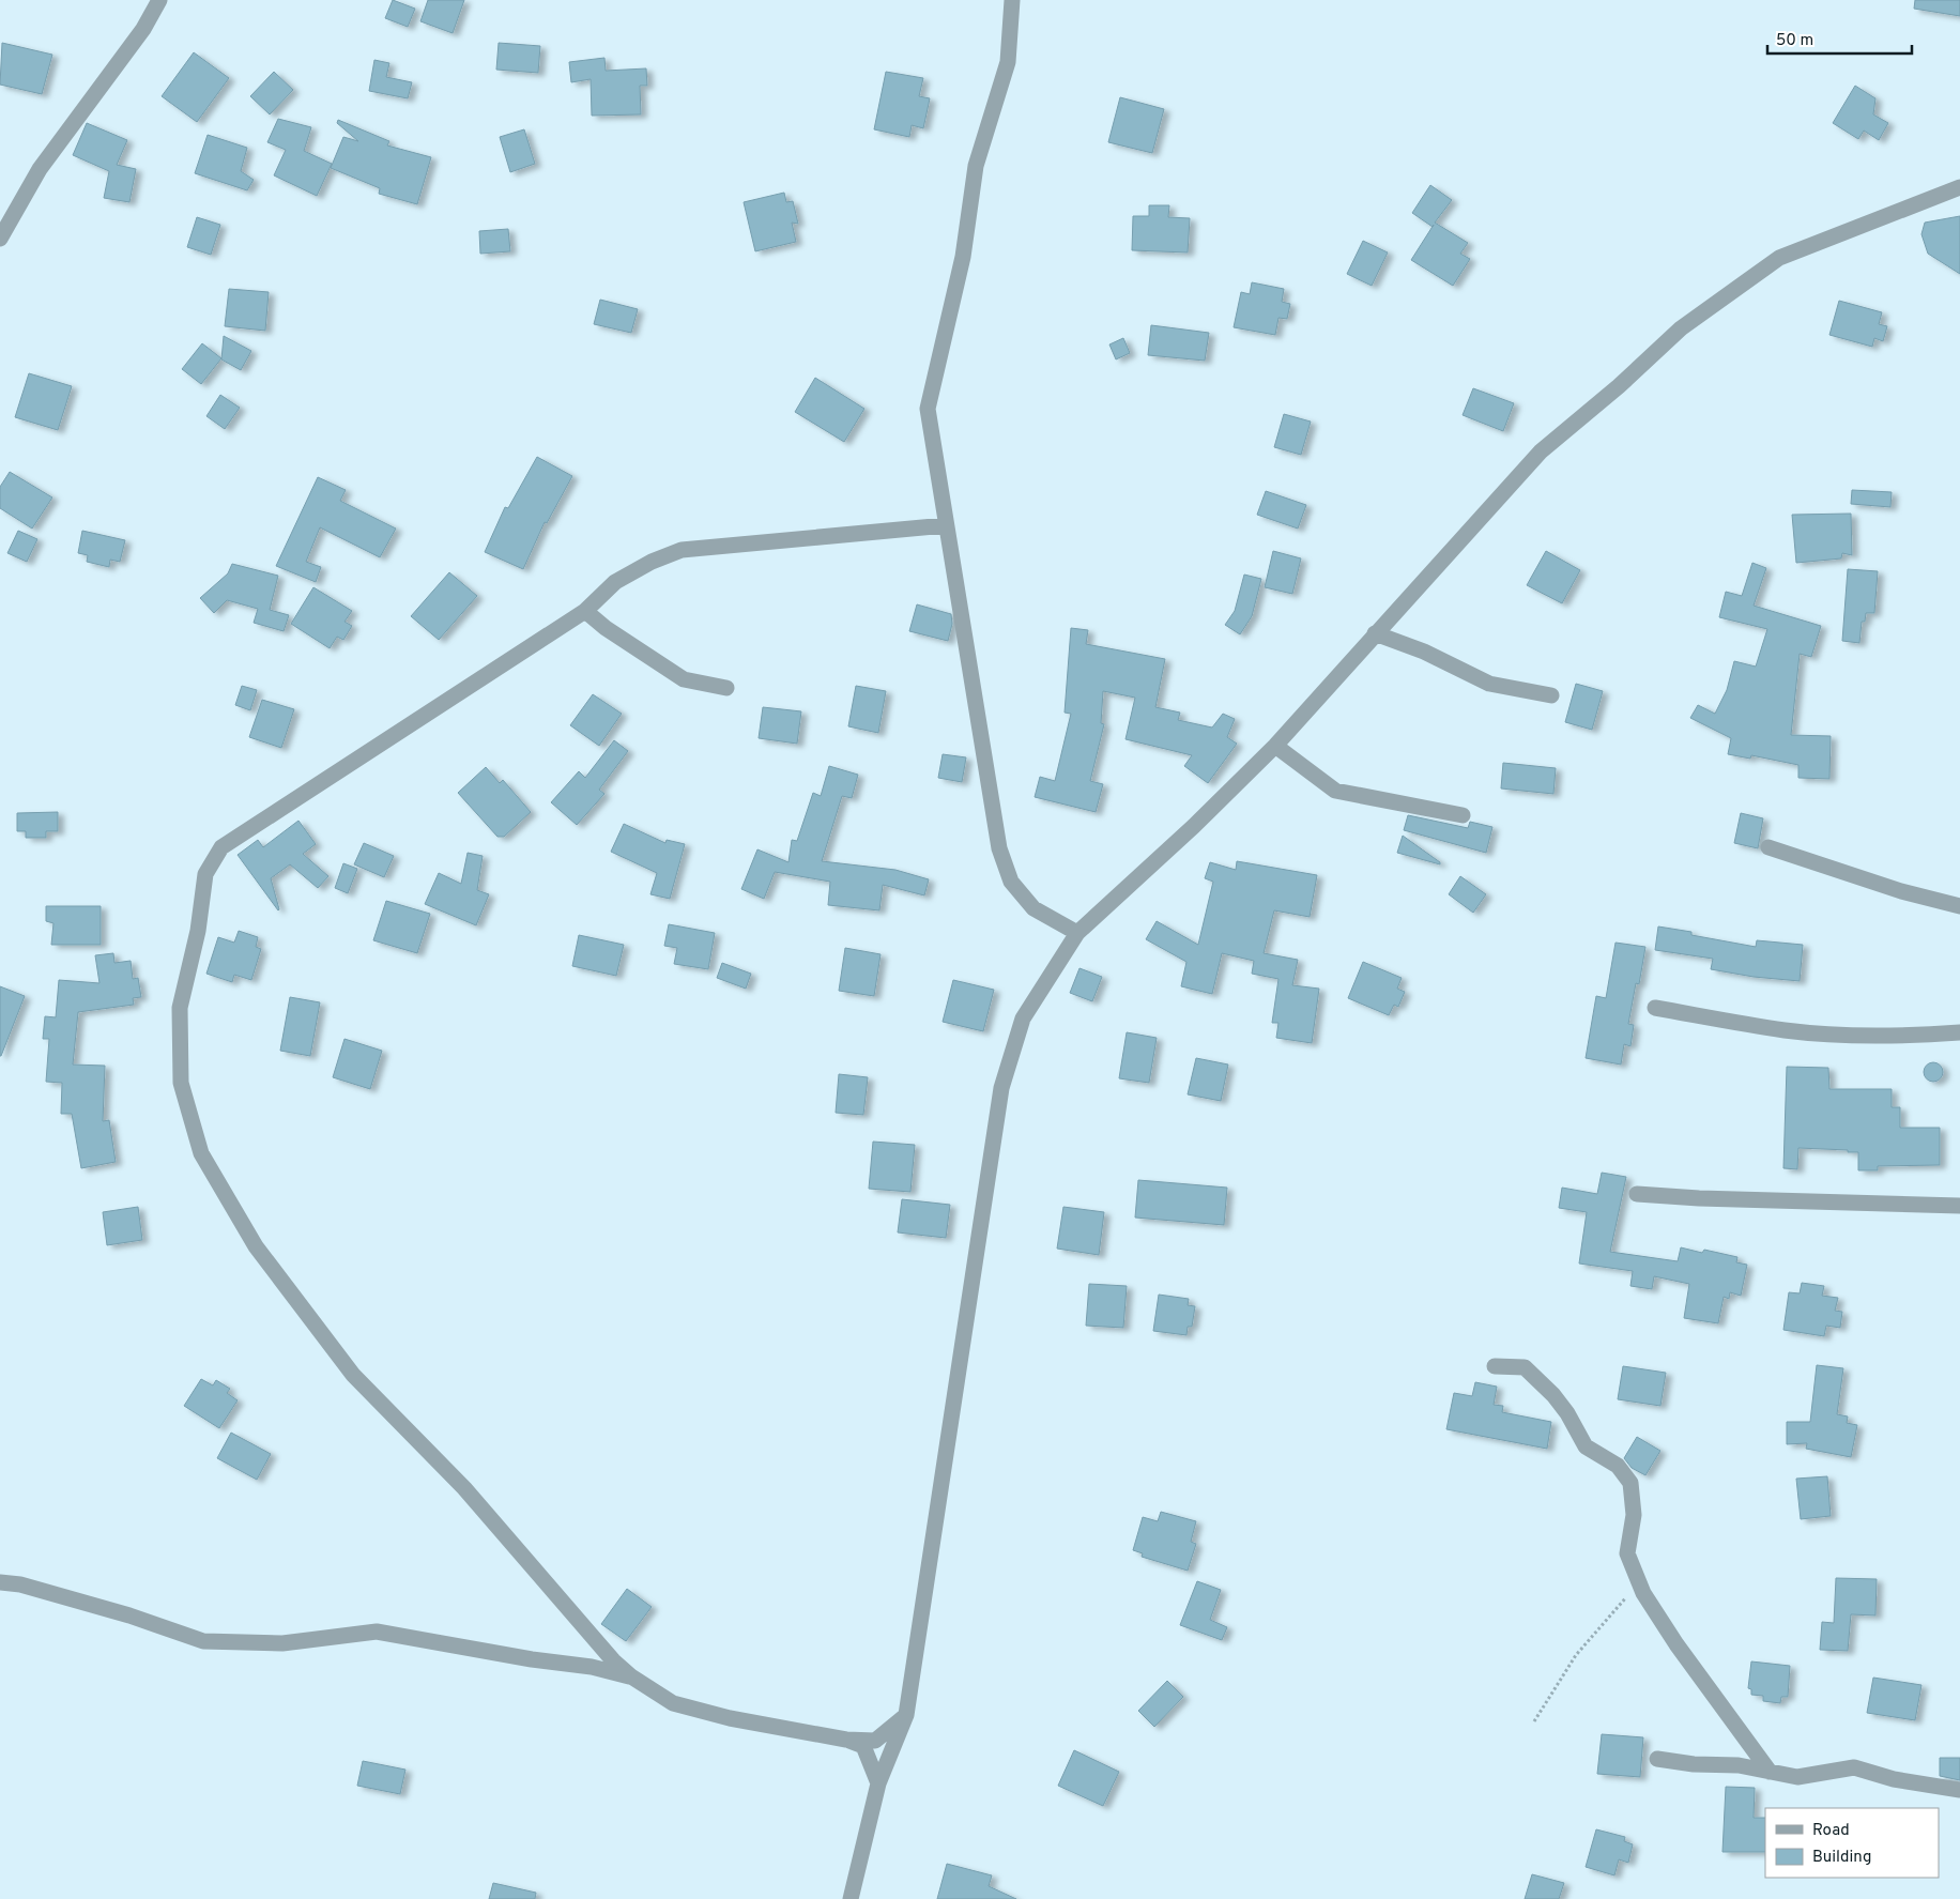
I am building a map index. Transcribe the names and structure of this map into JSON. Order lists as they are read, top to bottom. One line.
{"legend":["Road","Building"],"scale_bar":"50 m"}
